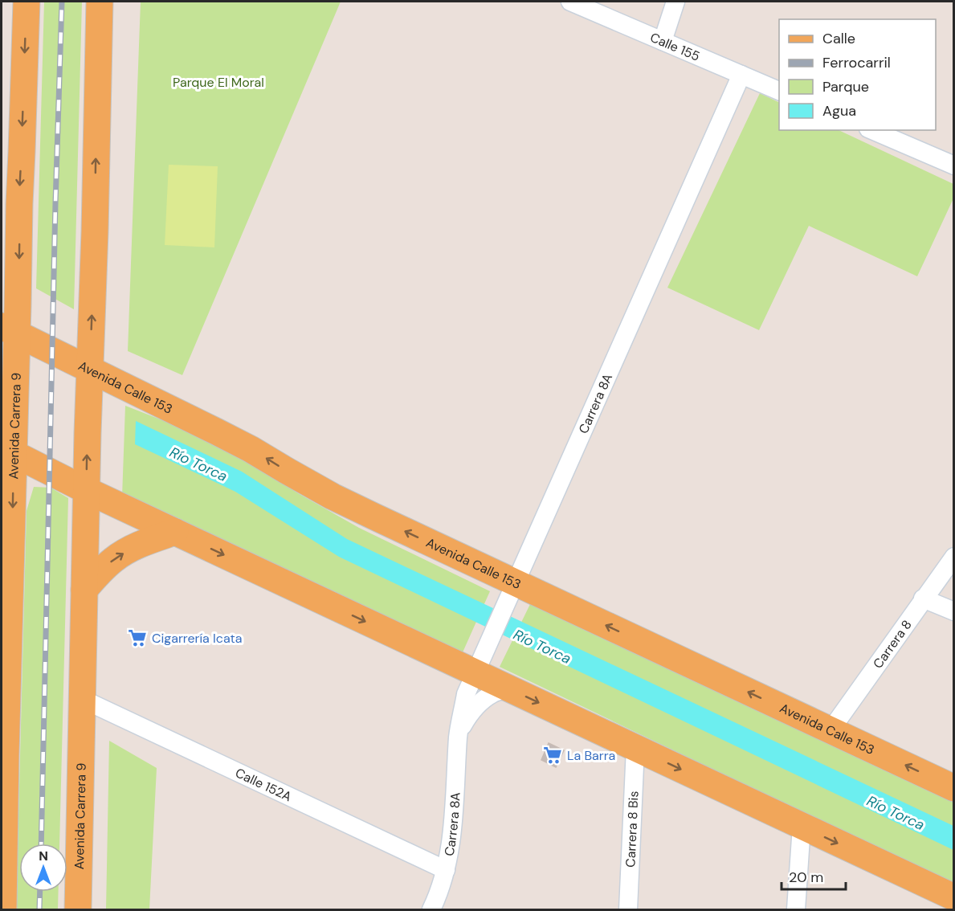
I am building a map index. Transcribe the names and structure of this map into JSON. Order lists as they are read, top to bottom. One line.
{"streets":{"main road":["Avenida Calle 153","Avenida Carrera 9"],"street":["Calle 155","Carrera 8A","Carrera 8","Calle 152A","Carrera 8 Bis"]},"crossings":[["Calle 155","Carrera 8A"],["Avenida Calle 153","Carrera 8A"],["Avenida Calle 153","Avenida Carrera 9"],["Avenida Calle 153","Carrera 8"],["Carrera 8A","Calle 152A"],["Avenida Carrera 9","Calle 152A"]],"water":["Río Torca"],"parks":["Parque El Moral"],"places":{"supermarket":["Cigarrería Icata","La Barra"]},"legend":["Calle","Ferrocarril","Parque","Agua"],"scale_bar":"20 m","north":"top"}
